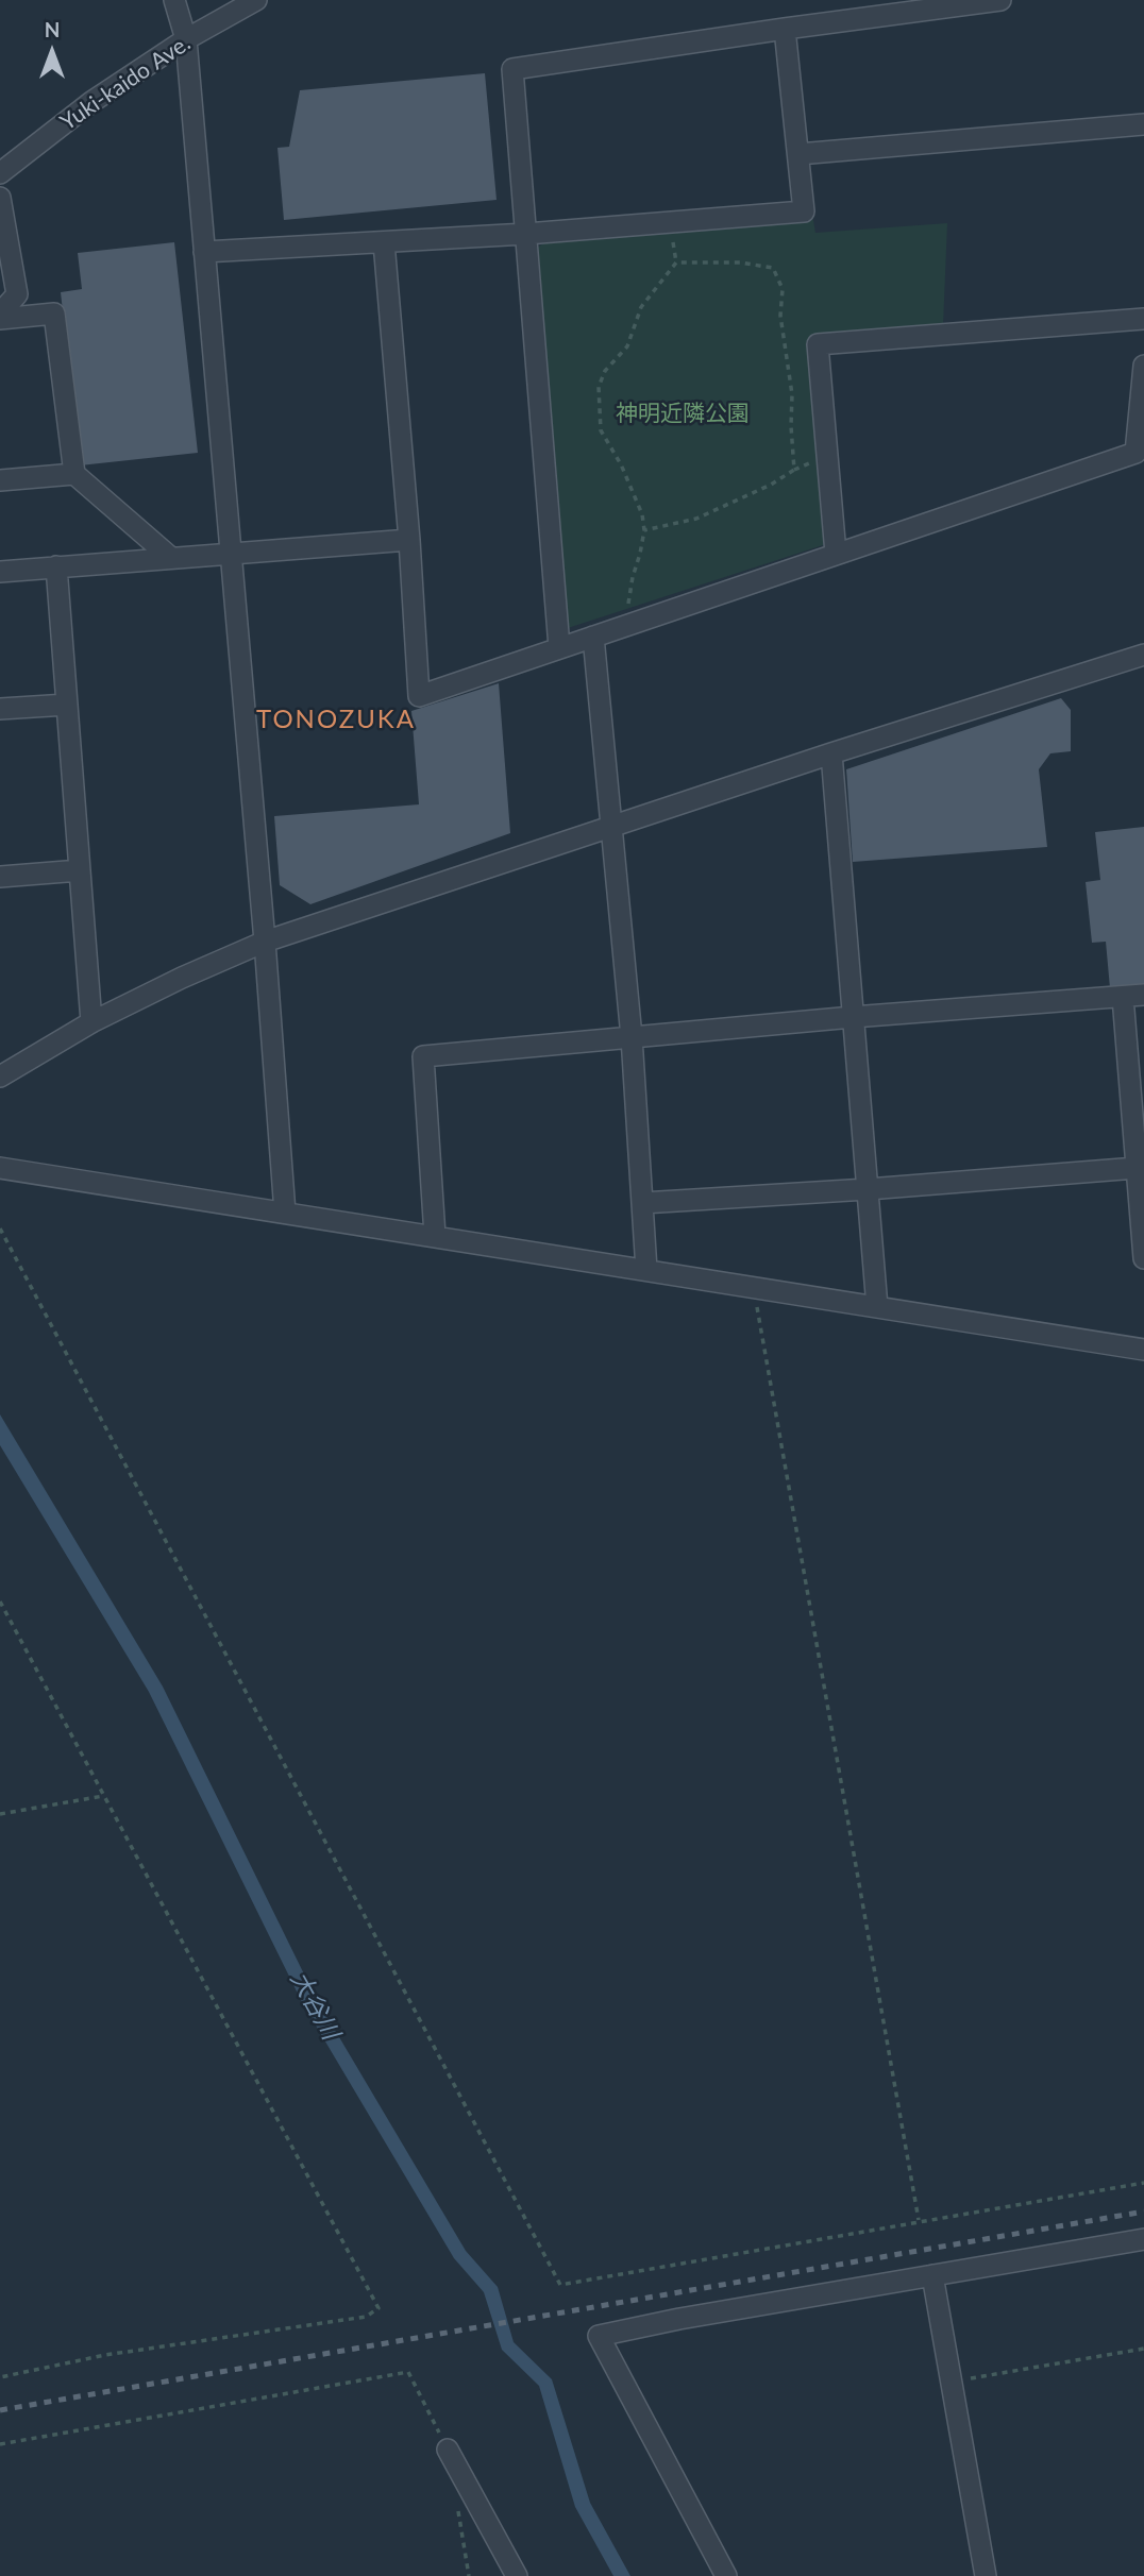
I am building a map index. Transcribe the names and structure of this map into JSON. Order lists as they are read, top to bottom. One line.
{"streets":{"street":["Yuki-kaido Ave."]},"districts":["TONOZUKA"],"water":["大谷川"],"parks":["神明近隣公園"],"north":"top"}
